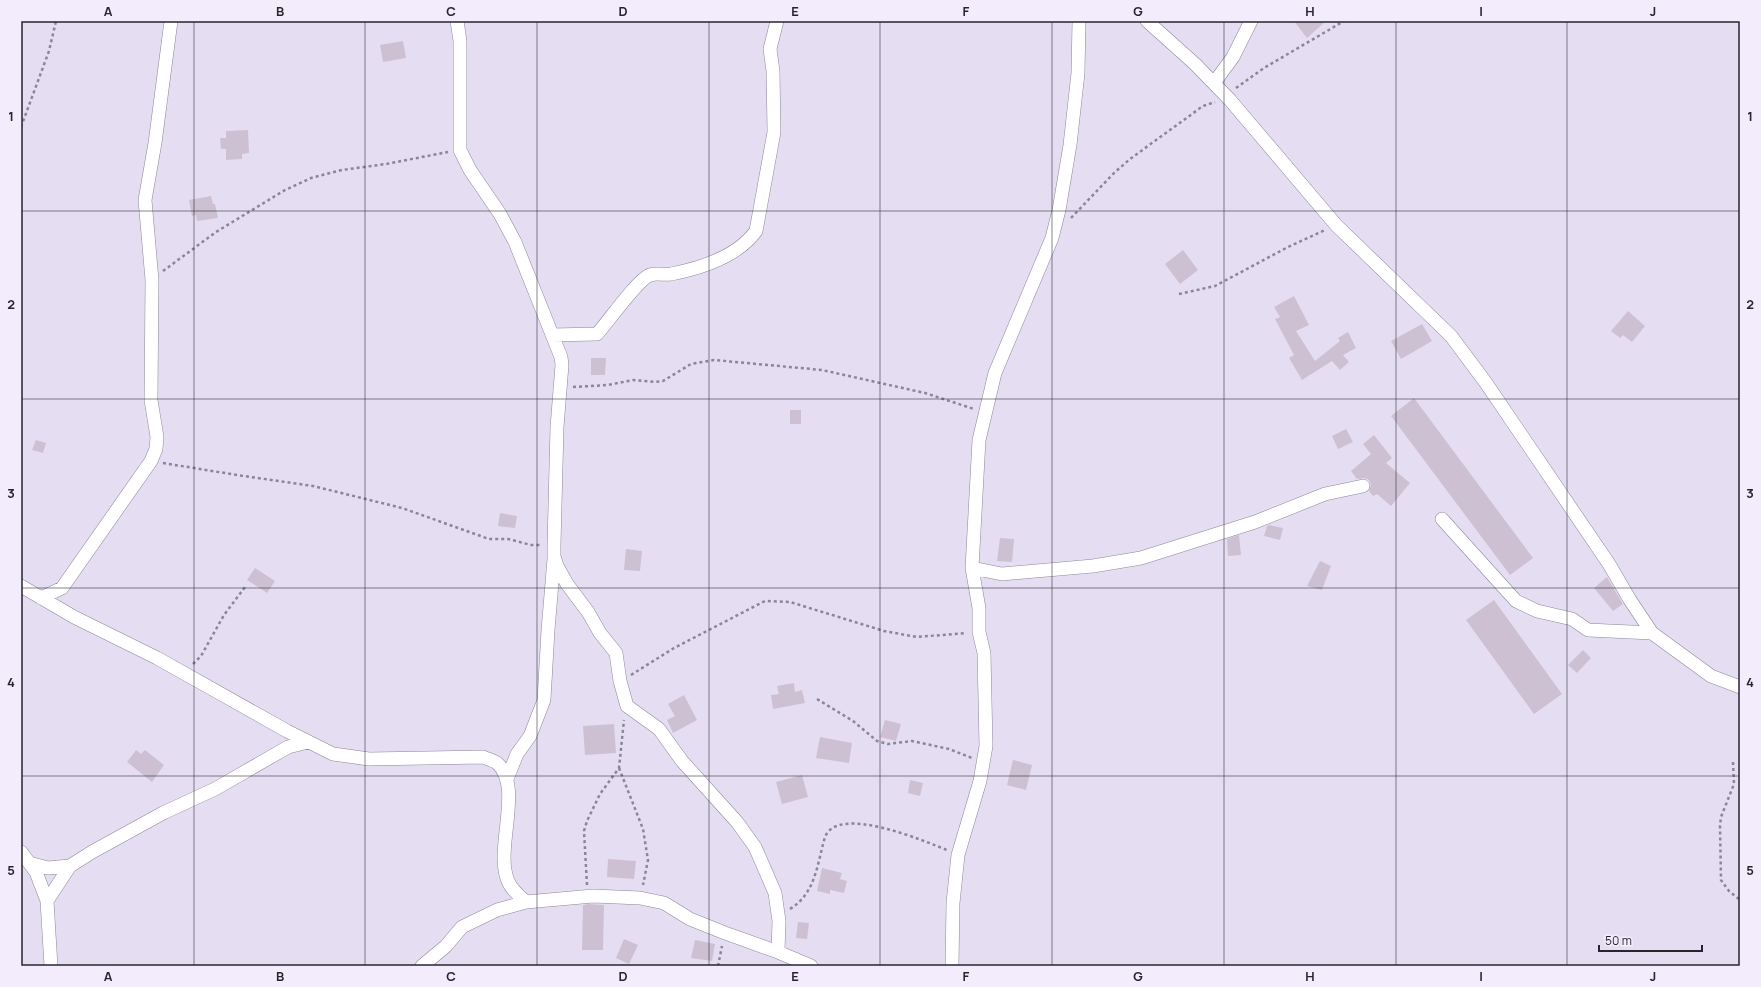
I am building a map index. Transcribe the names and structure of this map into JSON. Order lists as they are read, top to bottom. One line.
{"scale_bar":"50 m","grid":{"columns":["A","B","C","D","E","F","G","H","I","J"],"rows":["1","2","3","4","5"]}}
